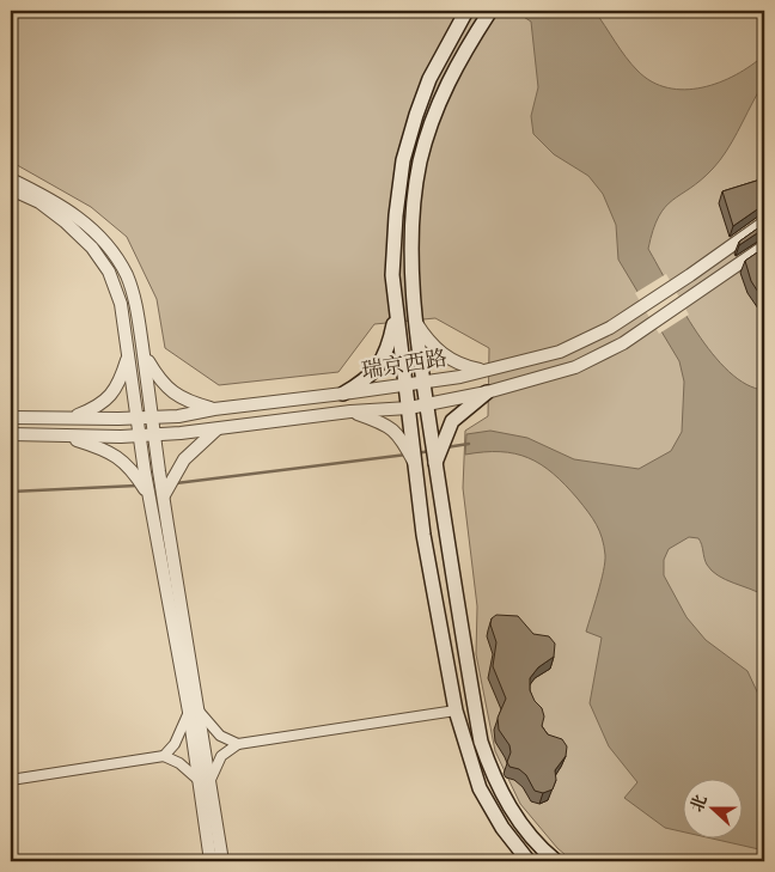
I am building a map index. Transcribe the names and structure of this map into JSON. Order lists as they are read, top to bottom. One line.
{"streets":{"street":["瑞京西路"]},"north":"left"}
